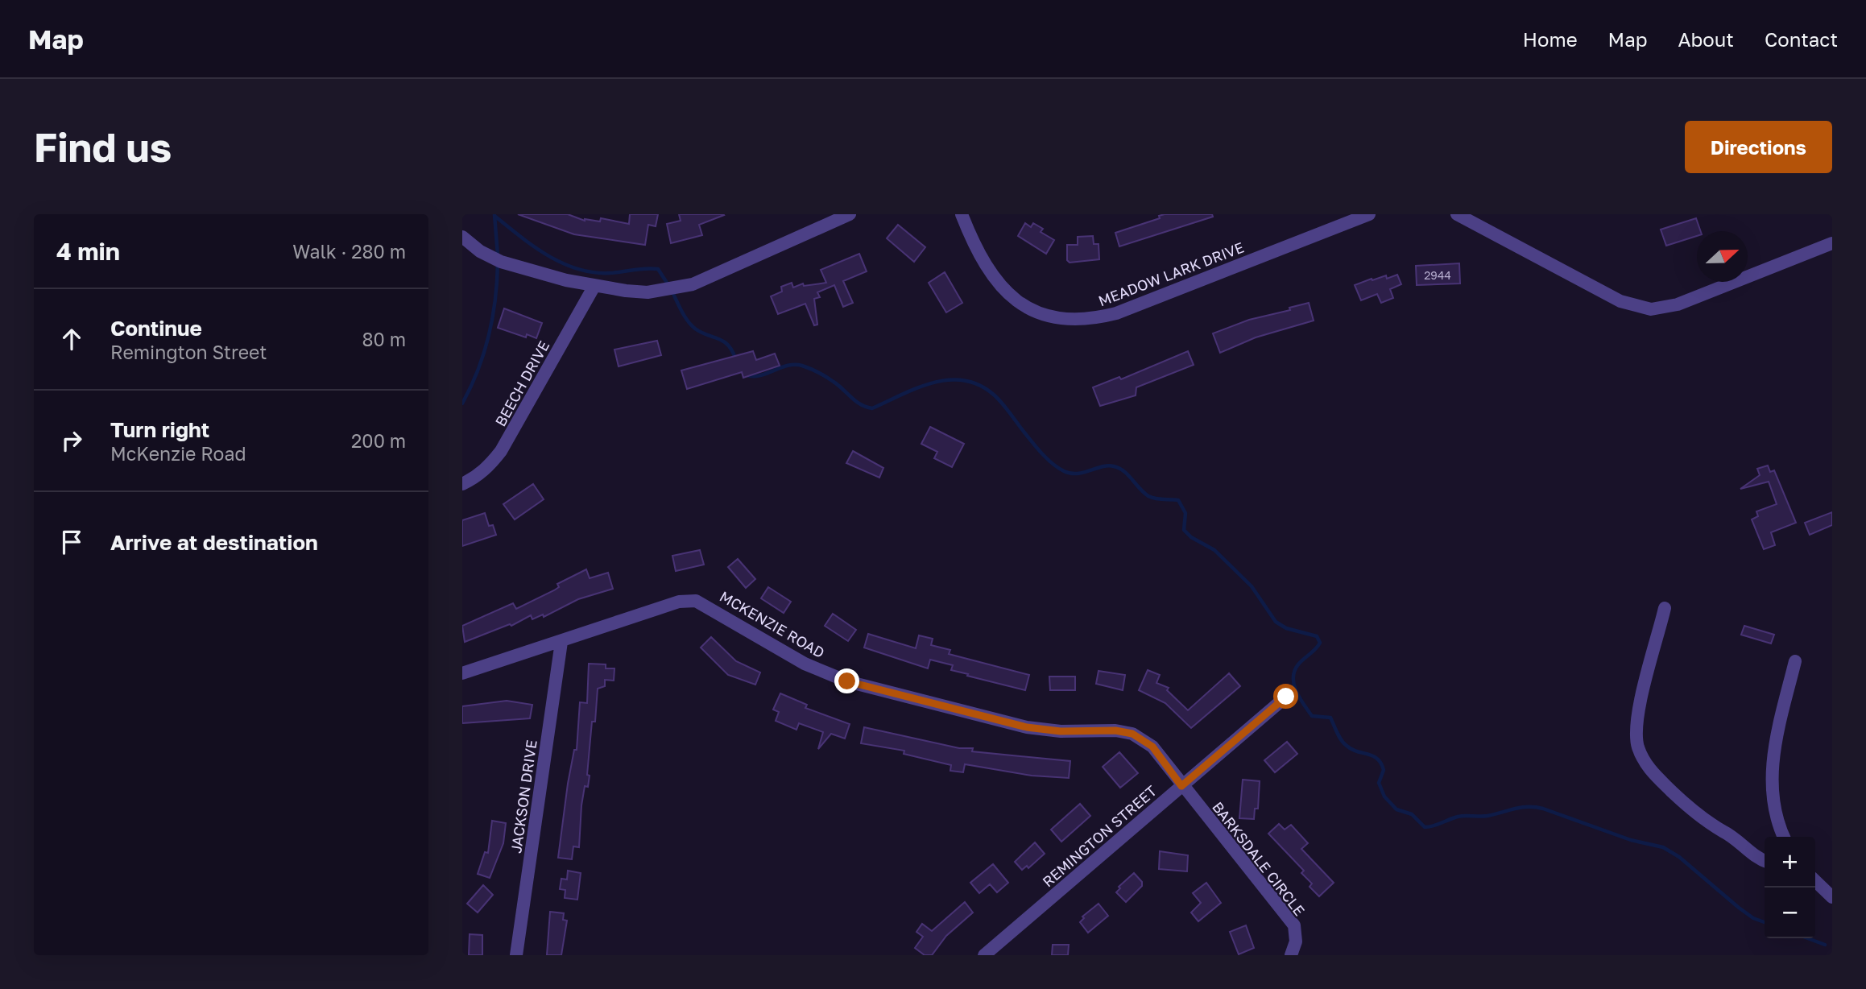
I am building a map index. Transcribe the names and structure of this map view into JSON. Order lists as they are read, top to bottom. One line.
{"streets":{"street":["MEADOW LARK DRIVE","BEECH DRIVE","MCKENZIE ROAD","JACKSON DRIVE","REMINGTON STREET","BARKSDALE CIRCLE"]},"crossings":[["MCKENZIE ROAD","JACKSON DRIVE"],["MCKENZIE ROAD","REMINGTON STREET"],["MCKENZIE ROAD","BARKSDALE CIRCLE"],["REMINGTON STREET","BARKSDALE CIRCLE"]],"house_numbers":["2944"],"north":"right","page":{"header":"Map","nav":["Home","Map","About","Contact"],"buttons":"Directions","title":"Find us","heading":["4 min","Walk · 280 m"],"list":[["Continue","Remington Street","80 m"],["Turn right","McKenzie Road","200 m"],"Arrive at destination"],"map_buttons":["+","−"]}}
